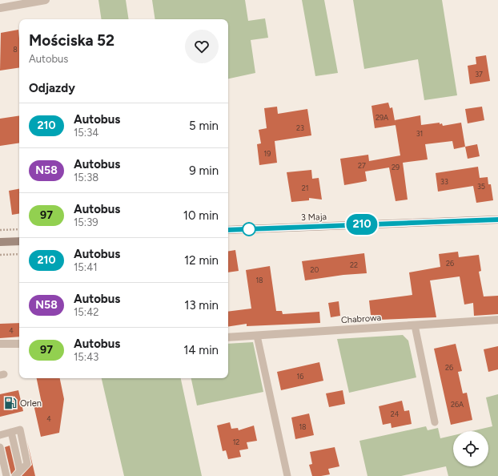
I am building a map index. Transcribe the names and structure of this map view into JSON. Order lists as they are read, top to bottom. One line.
{"streets":{"main road":["3 Maja"],"street":["Chabrowa"]},"places":{"fuel station":["Orlen"]},"lines":["bus line 210"],"house_numbers":["8","37","29A","23","31","19","27","29","33","35","21","26","22","20","18","4","26","16","26A","24","4","18","12"],"page":{"on_map":"210","heading":[["Mościska 52","Autobus"],"Odjazdy"],"list":[{"mark":"210","name":"Autobus","note":"15:34","value":"5 min"},{"mark":"N58","name":"Autobus","note":"15:38","value":"9 min"},{"mark":"97","name":"Autobus","note":"15:39","value":"10 min"},{"mark":"210","name":"Autobus","note":"15:41","value":"12 min"},{"mark":"N58","name":"Autobus","note":"15:42","value":"13 min"},{"mark":"97","name":"Autobus","note":"15:43","value":"14 min"}]}}
